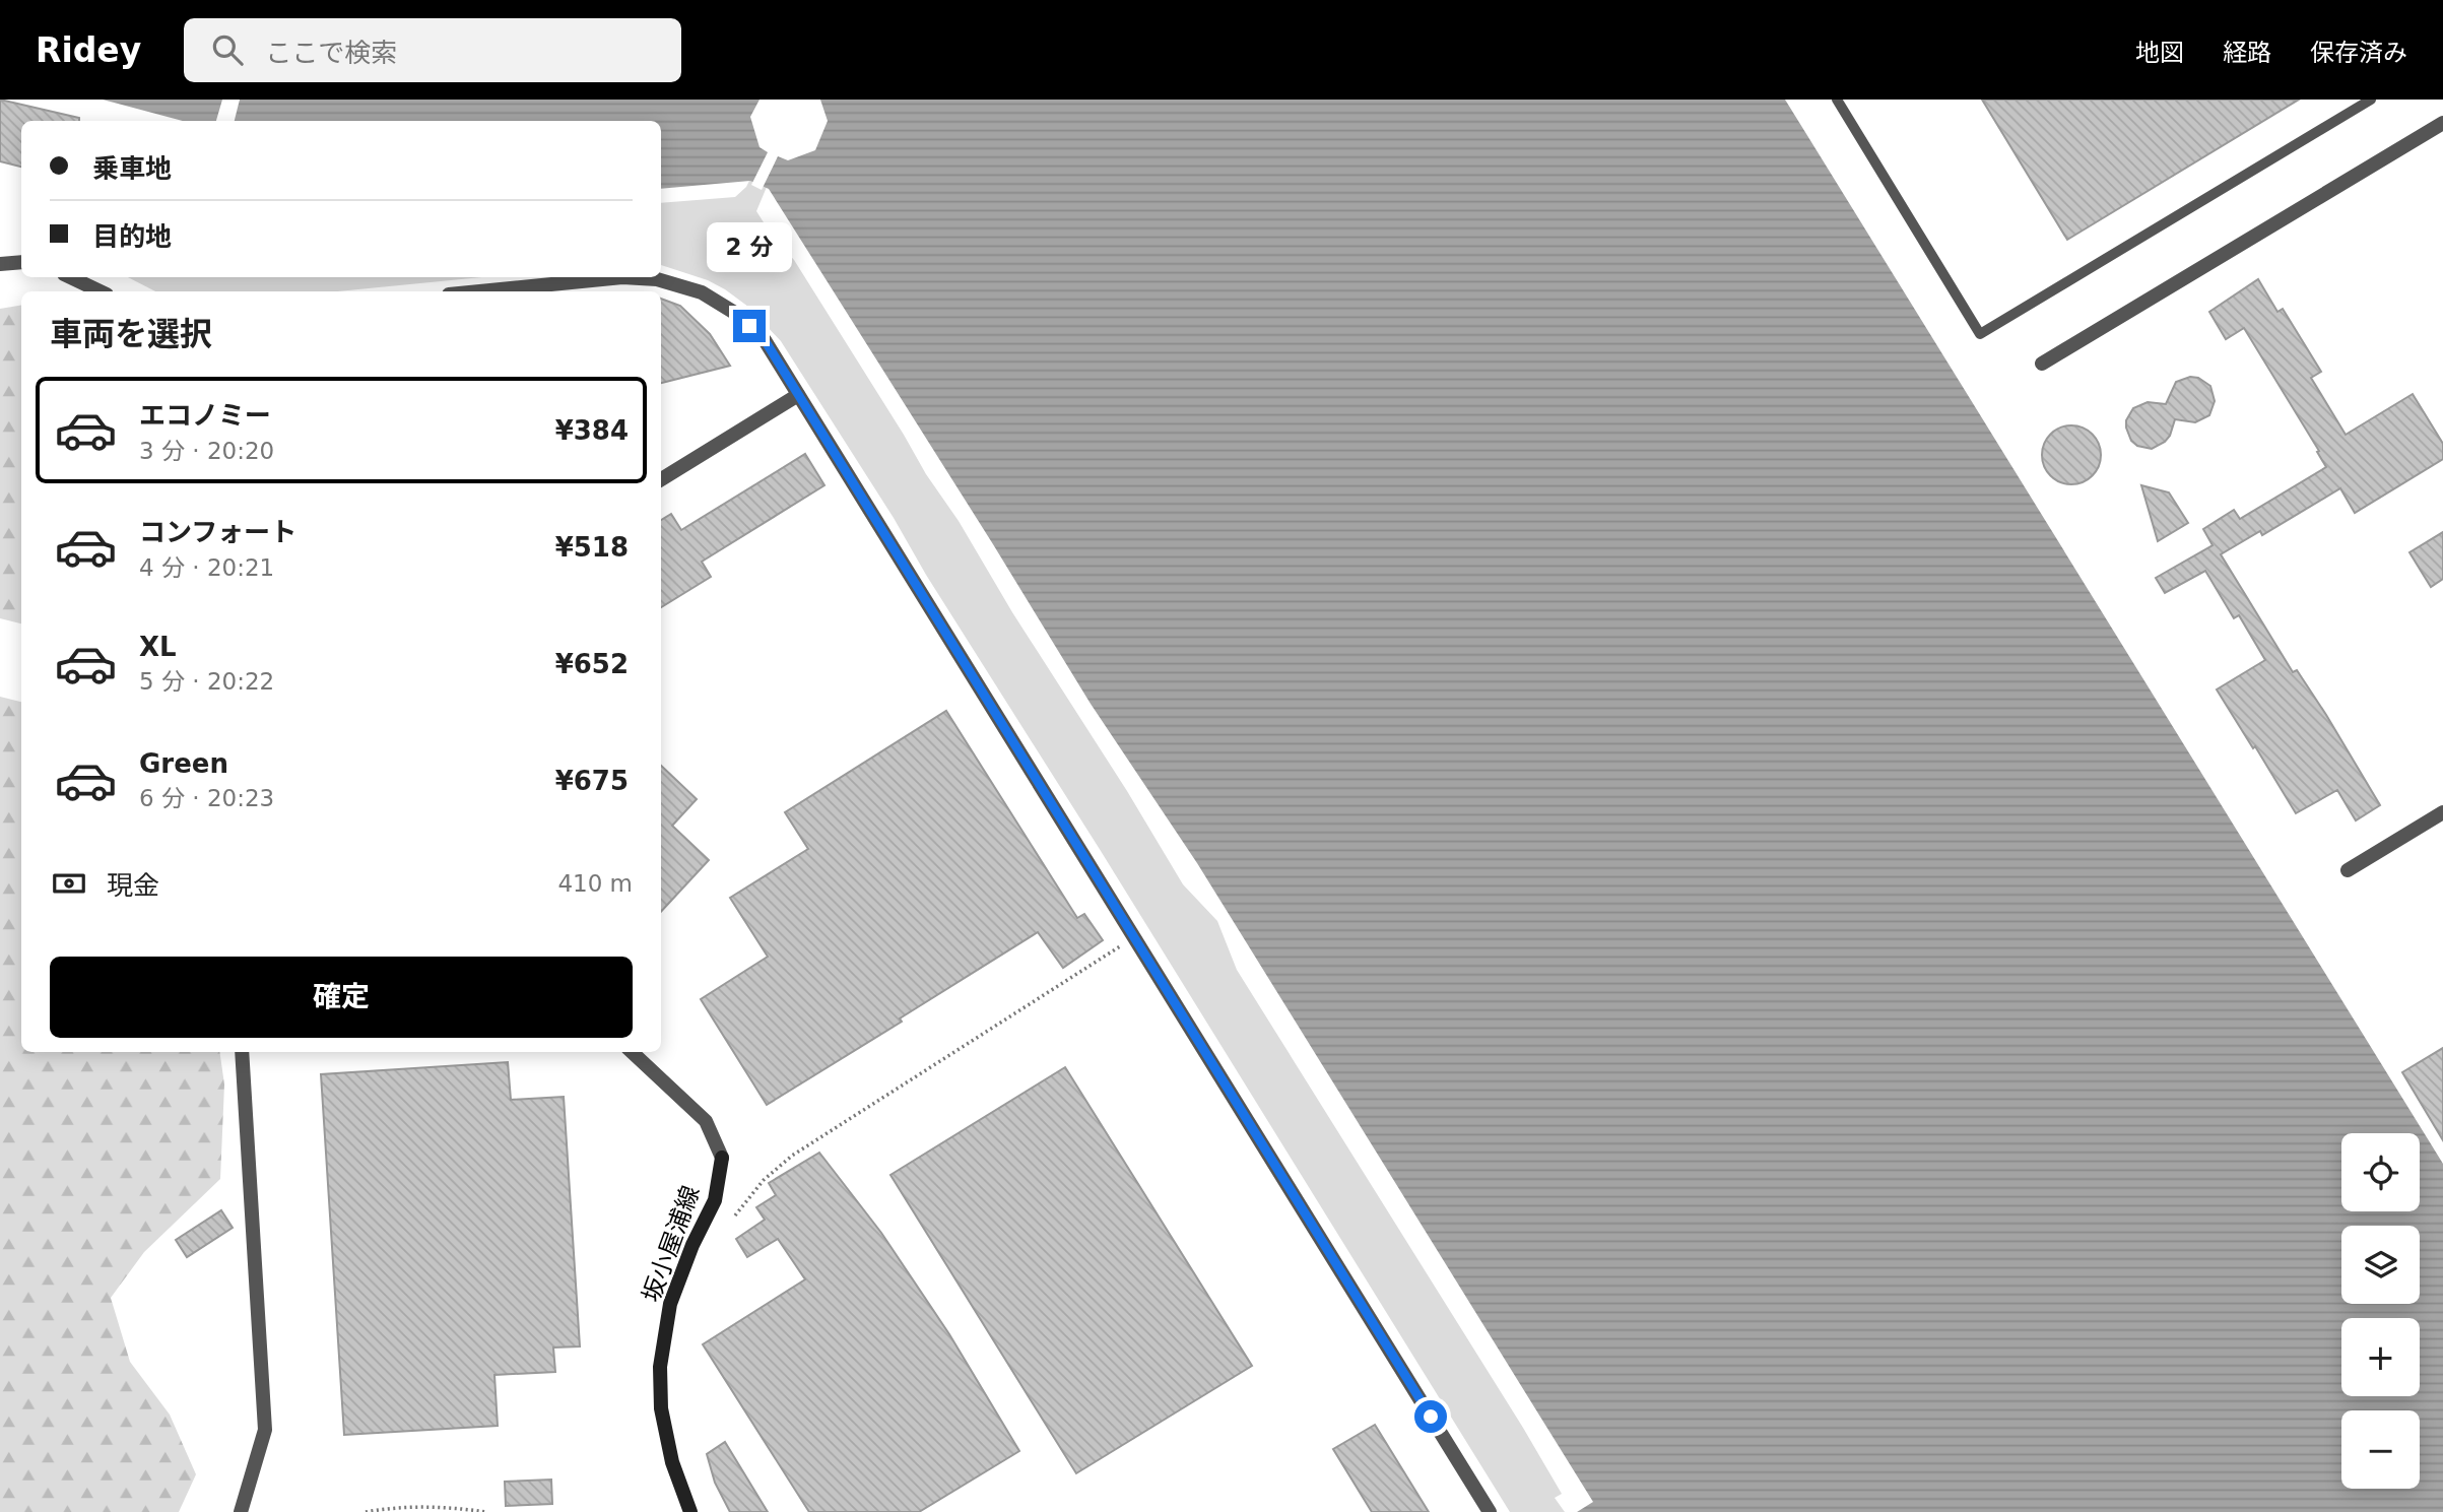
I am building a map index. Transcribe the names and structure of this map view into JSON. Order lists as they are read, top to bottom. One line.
{"streets":{"main road":["坂小屋浦線"]},"page":{"header":"Ridey","search":"ここで検索","nav":["地図","経路","保存済み"],"banner":["乗車地","目的地"],"bubble":"2 分","heading":"車両を選択","list":[{"name":"エコノミー","note":"3 分 · 20:20","value":"¥384"},{"name":"コンフォート","note":"4 分 · 20:21","value":"¥518"},{"name":"XL","note":"5 分 · 20:22","value":"¥652"},{"name":"Green","note":"6 分 · 20:23","value":"¥675"}],"pay":["現金","410 m"],"buttons":"確定","map_buttons":["+","−"]}}
